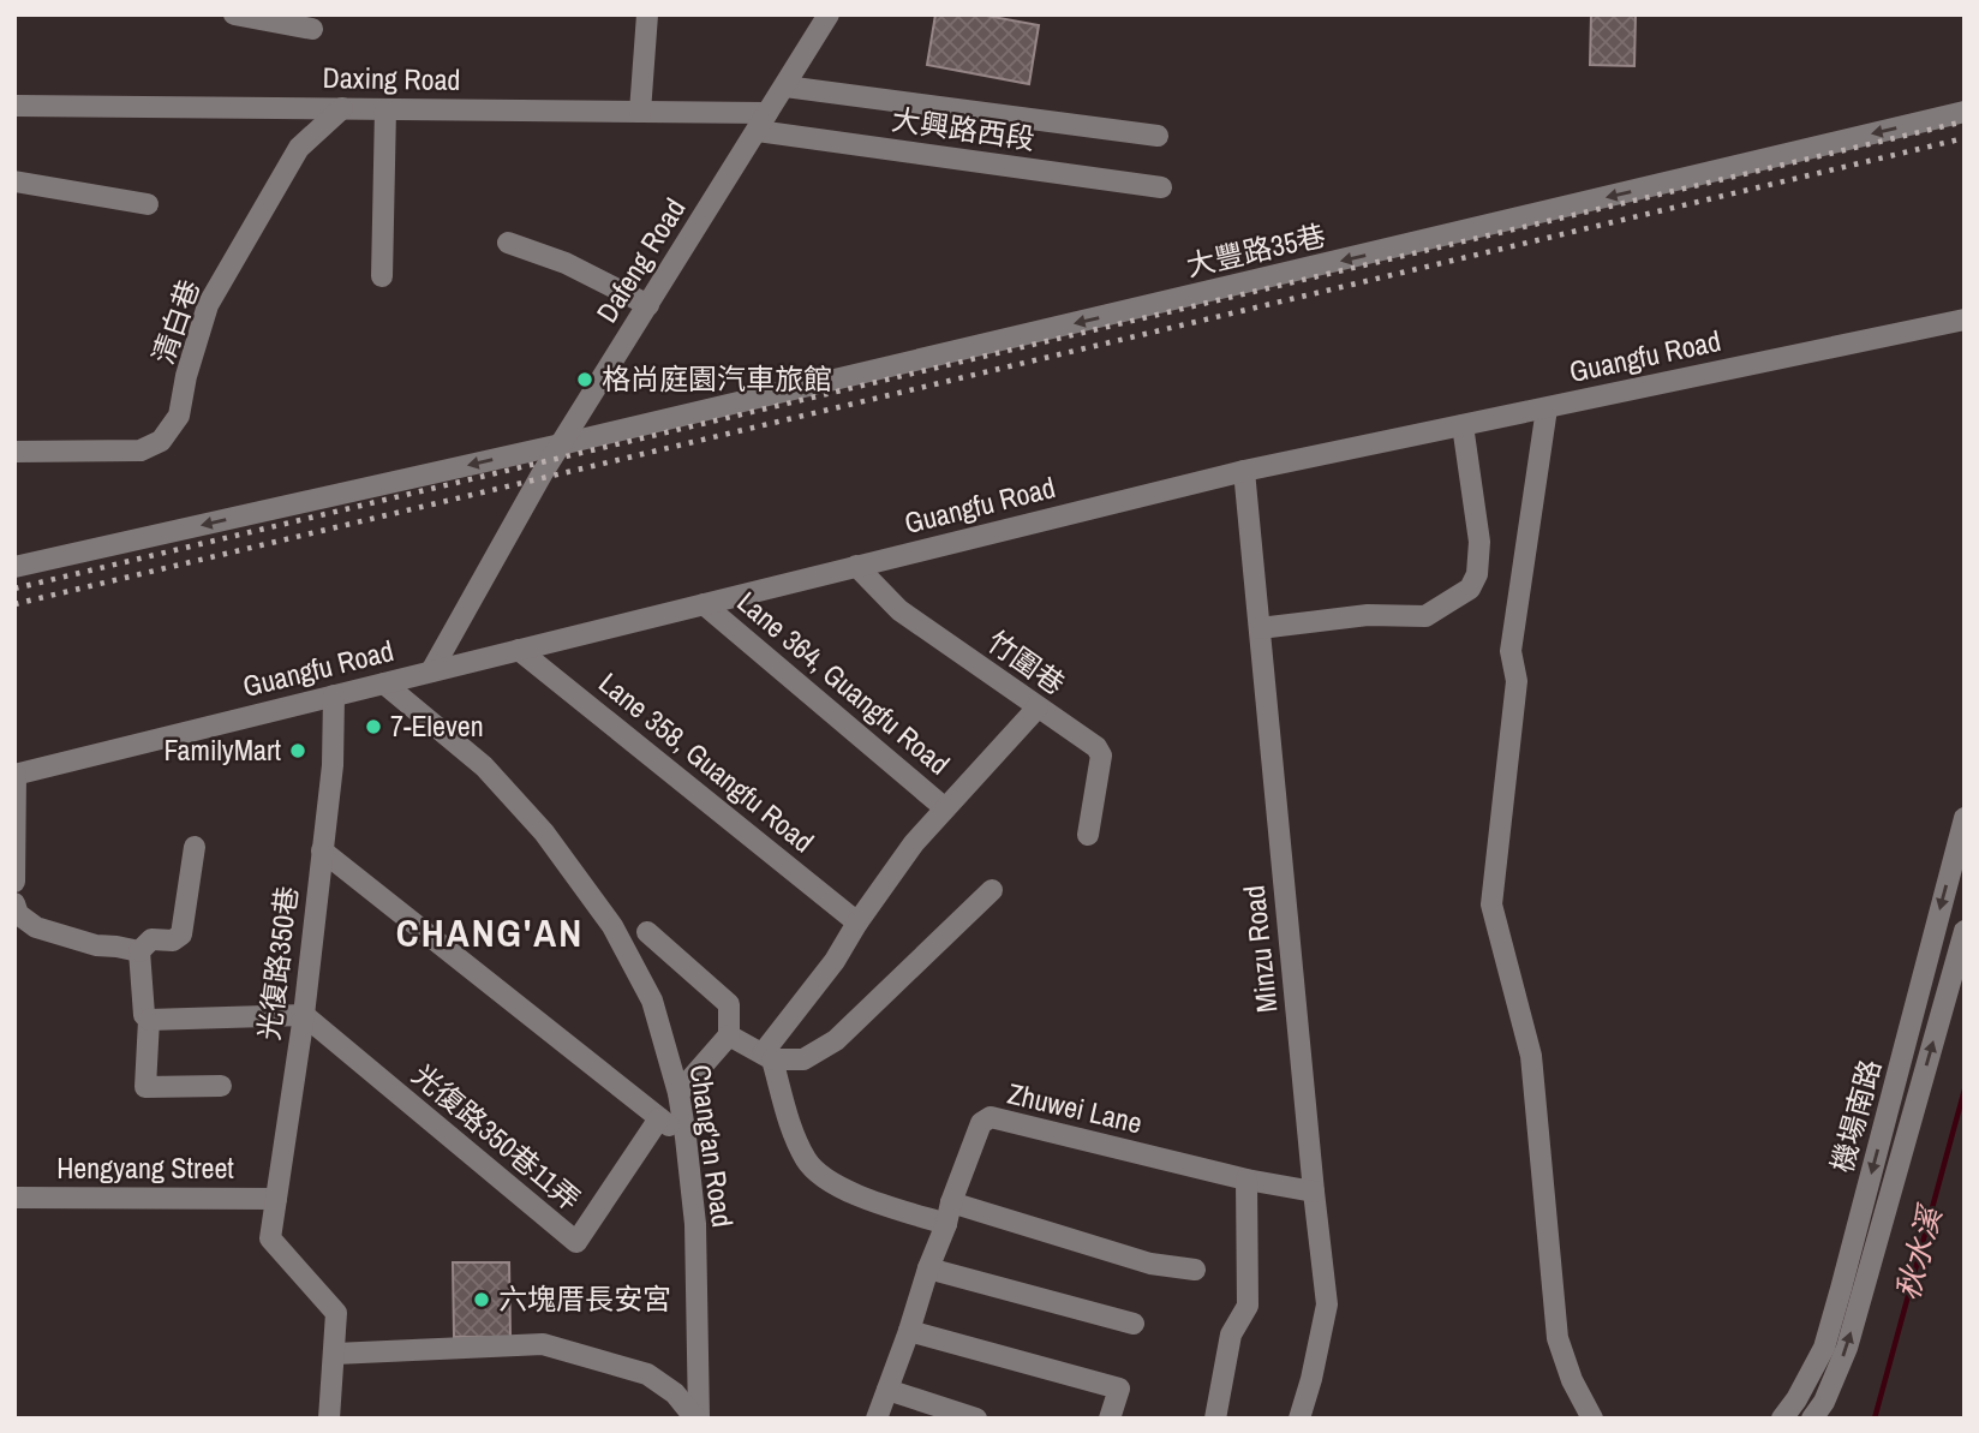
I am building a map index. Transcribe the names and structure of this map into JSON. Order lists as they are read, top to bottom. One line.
{"streets":{"street":["Daxing Road","大興路西段","大豐路35巷","Dafeng Road","清白巷","Guangfu Road","竹圍巷","Lane 364, Guangfu Road","Lane 358, Guangfu Road","Minzu Road","光復路350巷","Zhuwei Lane","機場南路","光復路350巷11弄","Chang'an Road","Hengyang Street"]},"crossings":[["Daxing Road","大興路西段"],["Daxing Road","Dafeng Road"],["Daxing Road","清白巷"],["大興路西段","Dafeng Road"],["大豐路35巷","Dafeng Road"],["Dafeng Road","Guangfu Road"],["Guangfu Road","竹圍巷"],["Guangfu Road","Lane 364, Guangfu Road"],["Guangfu Road","Lane 358, Guangfu Road"],["Guangfu Road","Minzu Road"],["Guangfu Road","光復路350巷"],["Guangfu Road","Chang'an Road"],["Minzu Road","Zhuwei Lane"],["光復路350巷","光復路350巷11弄"],["光復路350巷","Hengyang Street"]],"one_way":["大豐路35巷"],"districts":["CHANG'AN"],"water":["秋水溪"],"places":["格尚庭園汽車旅館","7-Eleven","FamilyMart","六塊厝長安宮"]}
